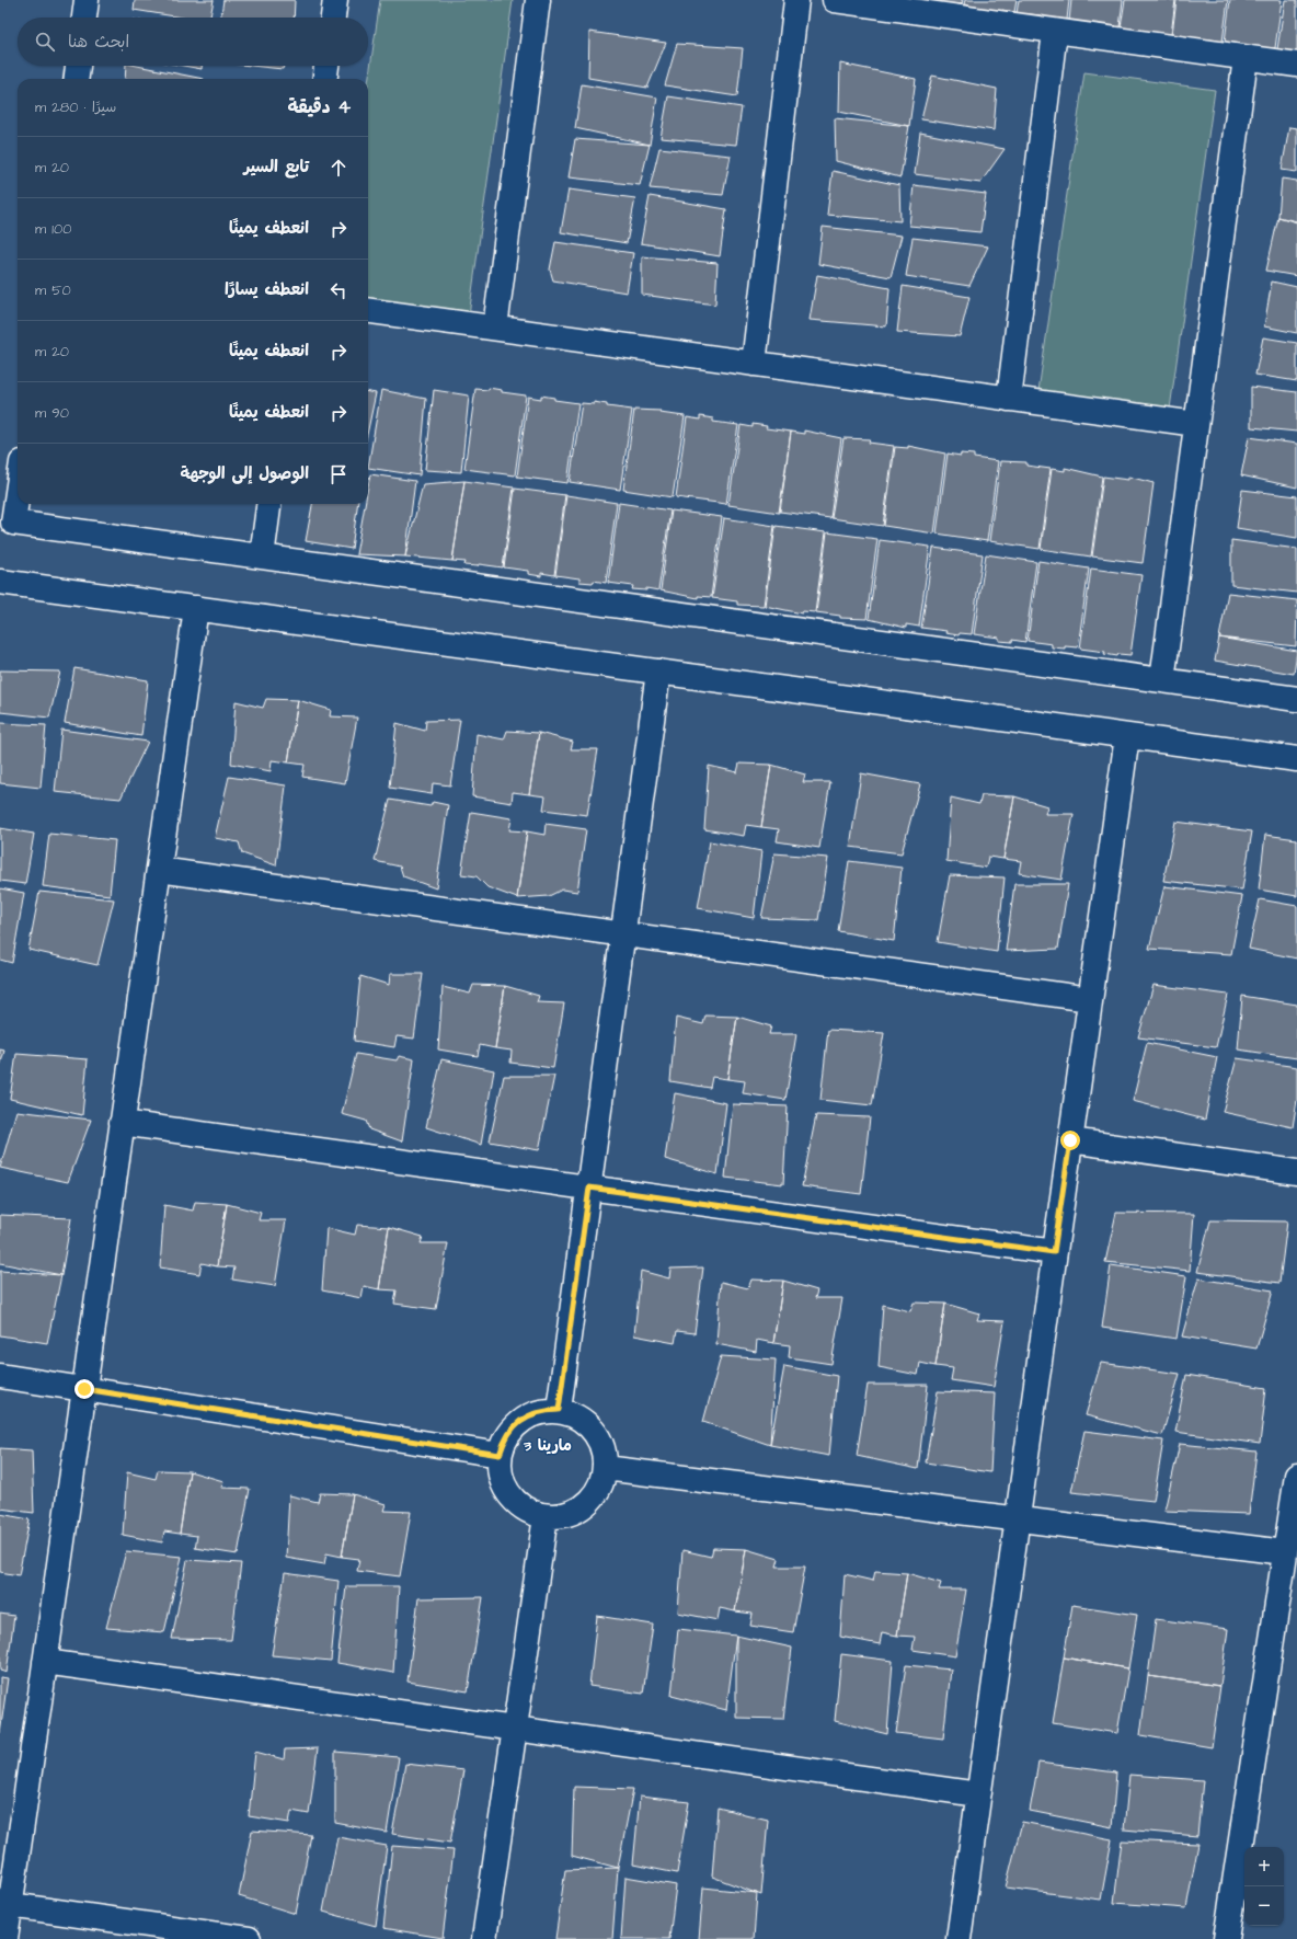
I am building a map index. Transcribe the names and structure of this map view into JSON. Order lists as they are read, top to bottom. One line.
{"districts":["مارینا 3"],"page":{"search":"ابحث هنا","heading":["4 دقيقة","سيرًا · 280 m"],"list":[["تابع السير","20 m"],["انعطف يمينًا","100 m"],["انعطف يسارًا","50 m"],["انعطف يمينًا","20 m"],["انعطف يمينًا","90 m"],"الوصول إلى الوجهة"],"map_buttons":["+","−"]}}
